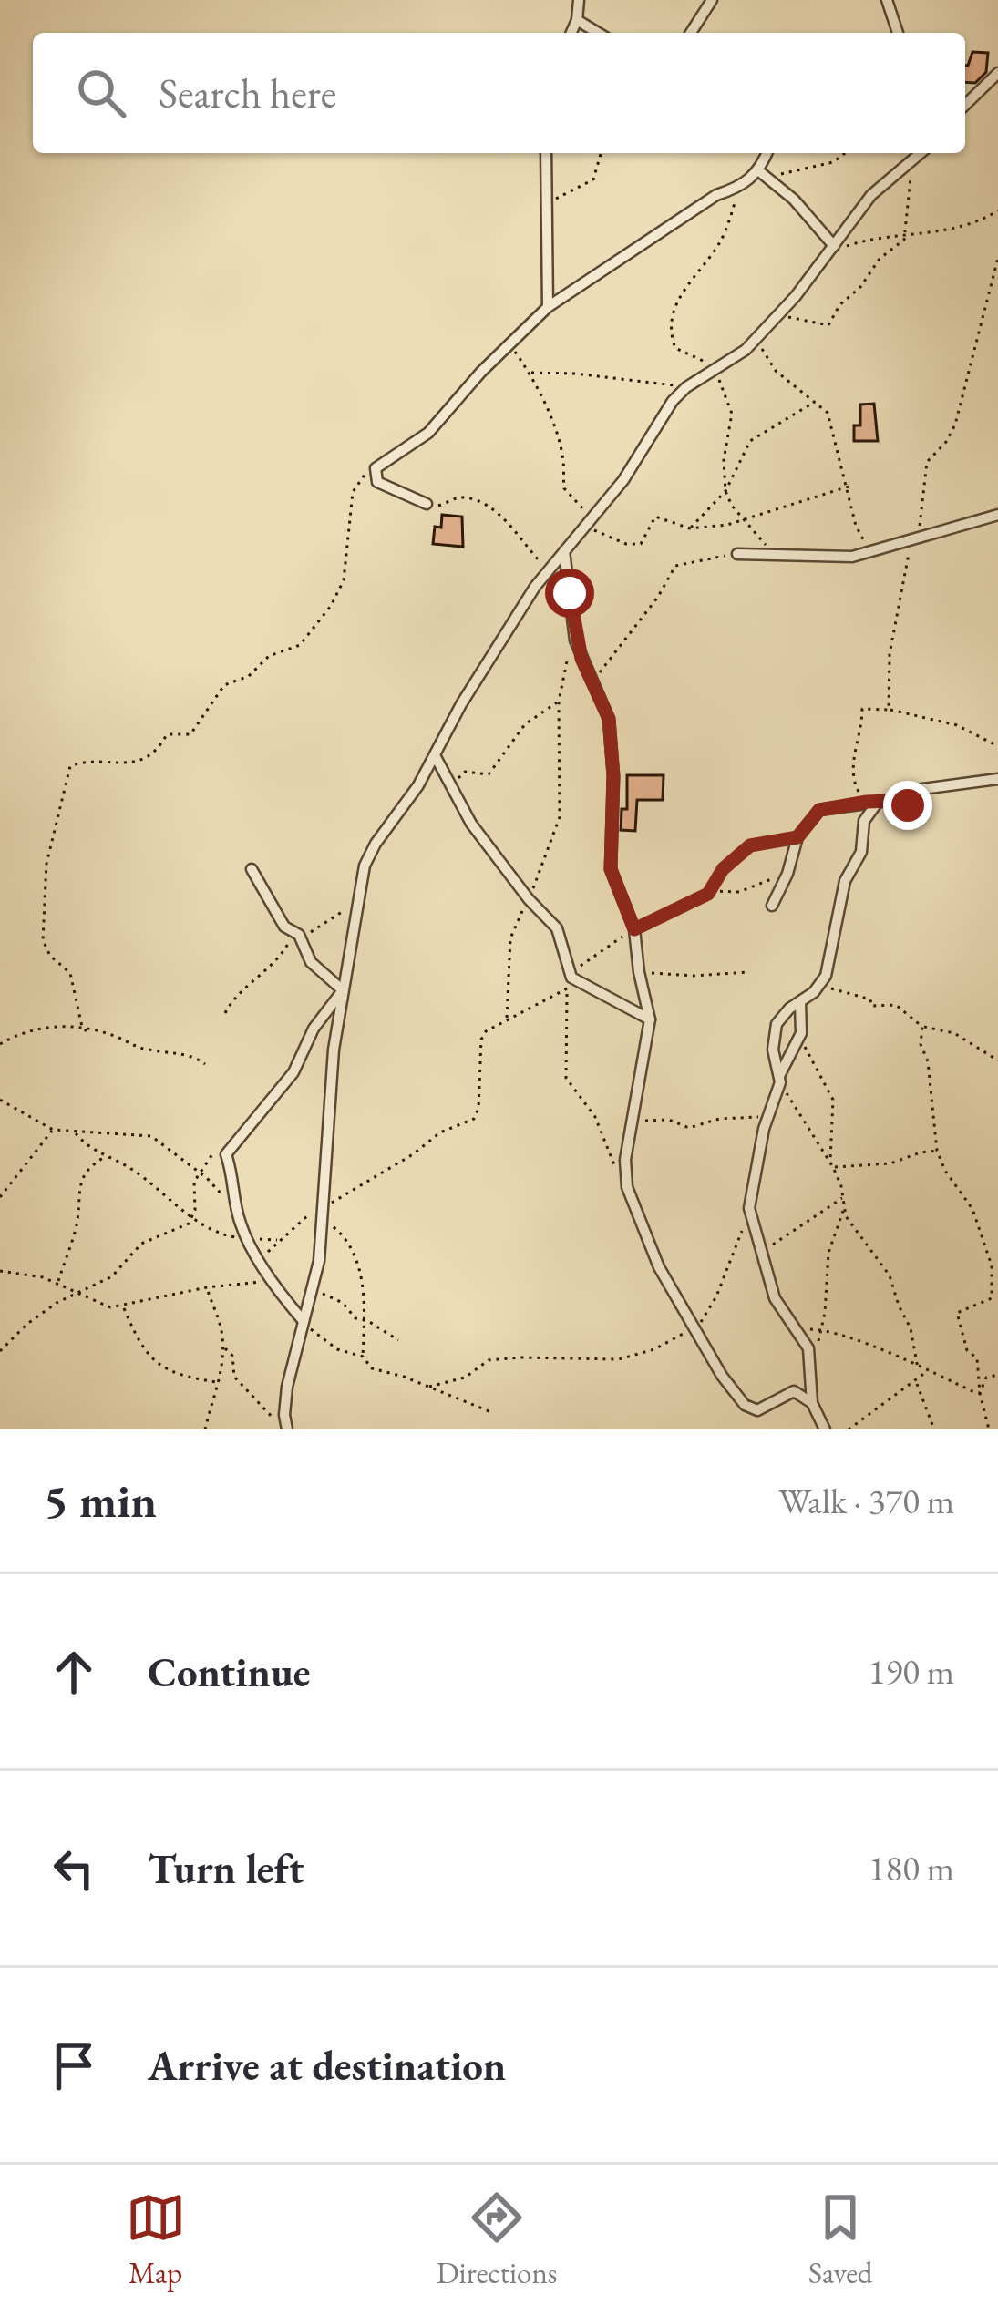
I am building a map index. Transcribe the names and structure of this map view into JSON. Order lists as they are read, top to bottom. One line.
{"page":{"search":"Search here","heading":["5 min","Walk · 370 m"],"list":[["Continue","190 m"],["Turn left","180 m"],"Arrive at destination"],"nav":["Map","Directions","Saved"]}}
